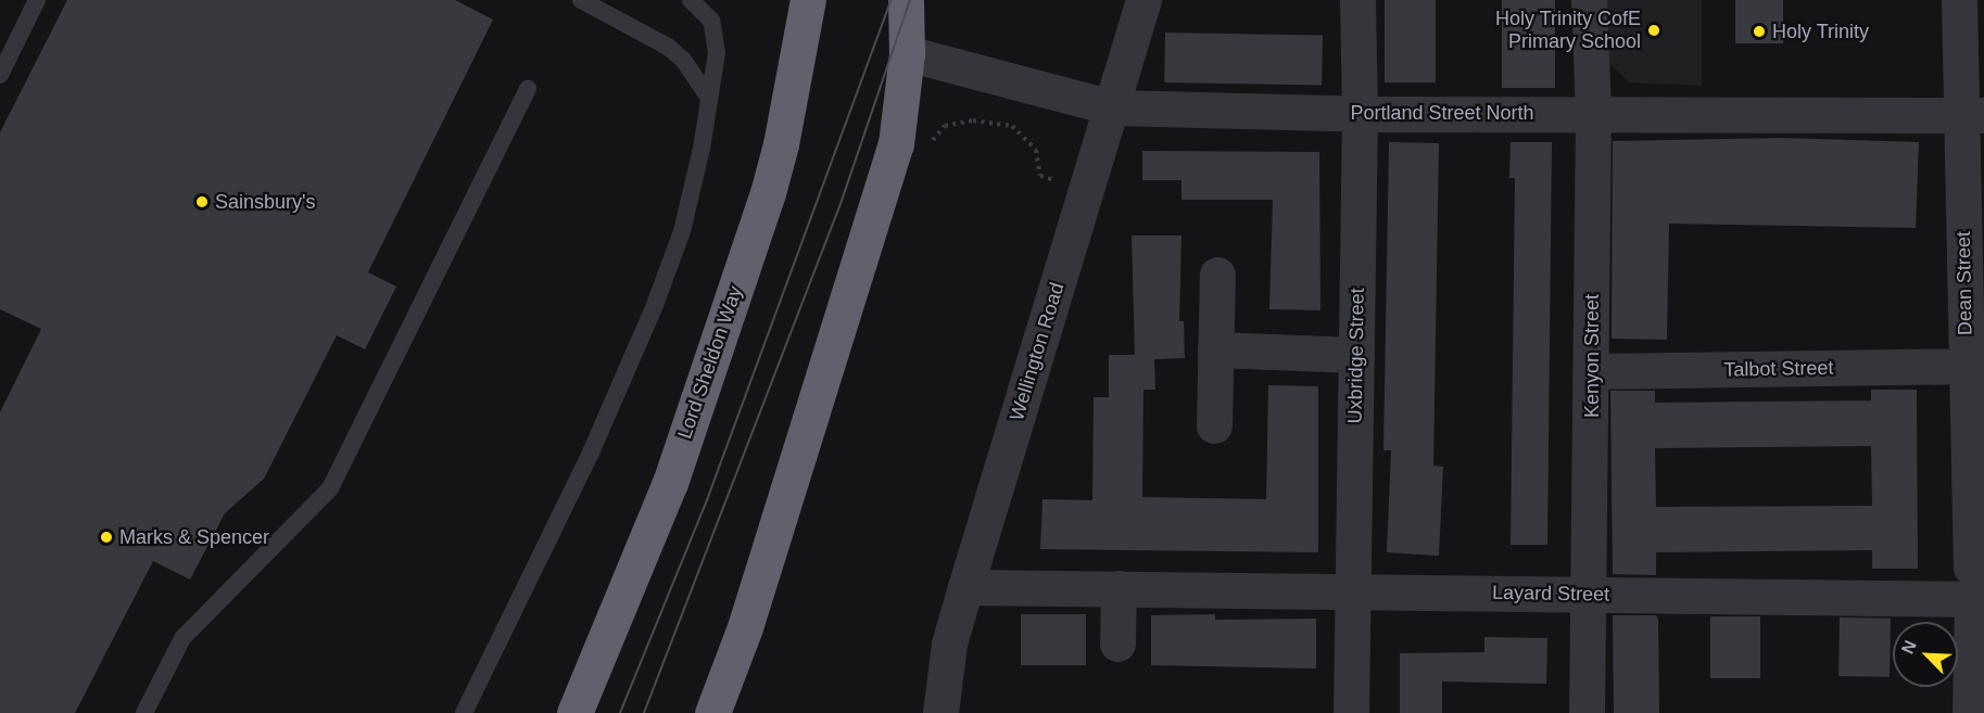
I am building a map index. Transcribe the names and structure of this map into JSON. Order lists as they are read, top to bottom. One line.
{"streets":{"highway":["Lord Sheldon Way"],"street":["Portland Street North","Dean Street","Wellington Road","Uxbridge Street","Kenyon Street","Talbot Street","Layard Street"]},"crossings":[["Portland Street North","Dean Street"],["Portland Street North","Wellington Road"],["Portland Street North","Uxbridge Street"],["Portland Street North","Kenyon Street"],["Dean Street","Talbot Street"],["Dean Street","Layard Street"],["Wellington Road","Layard Street"],["Uxbridge Street","Layard Street"],["Kenyon Street","Talbot Street"],["Kenyon Street","Layard Street"]],"places":["Holy Trinity CofE Primary School","Holy Trinity","Sainsbury's","Marks & Spencer"],"north":"top left"}
